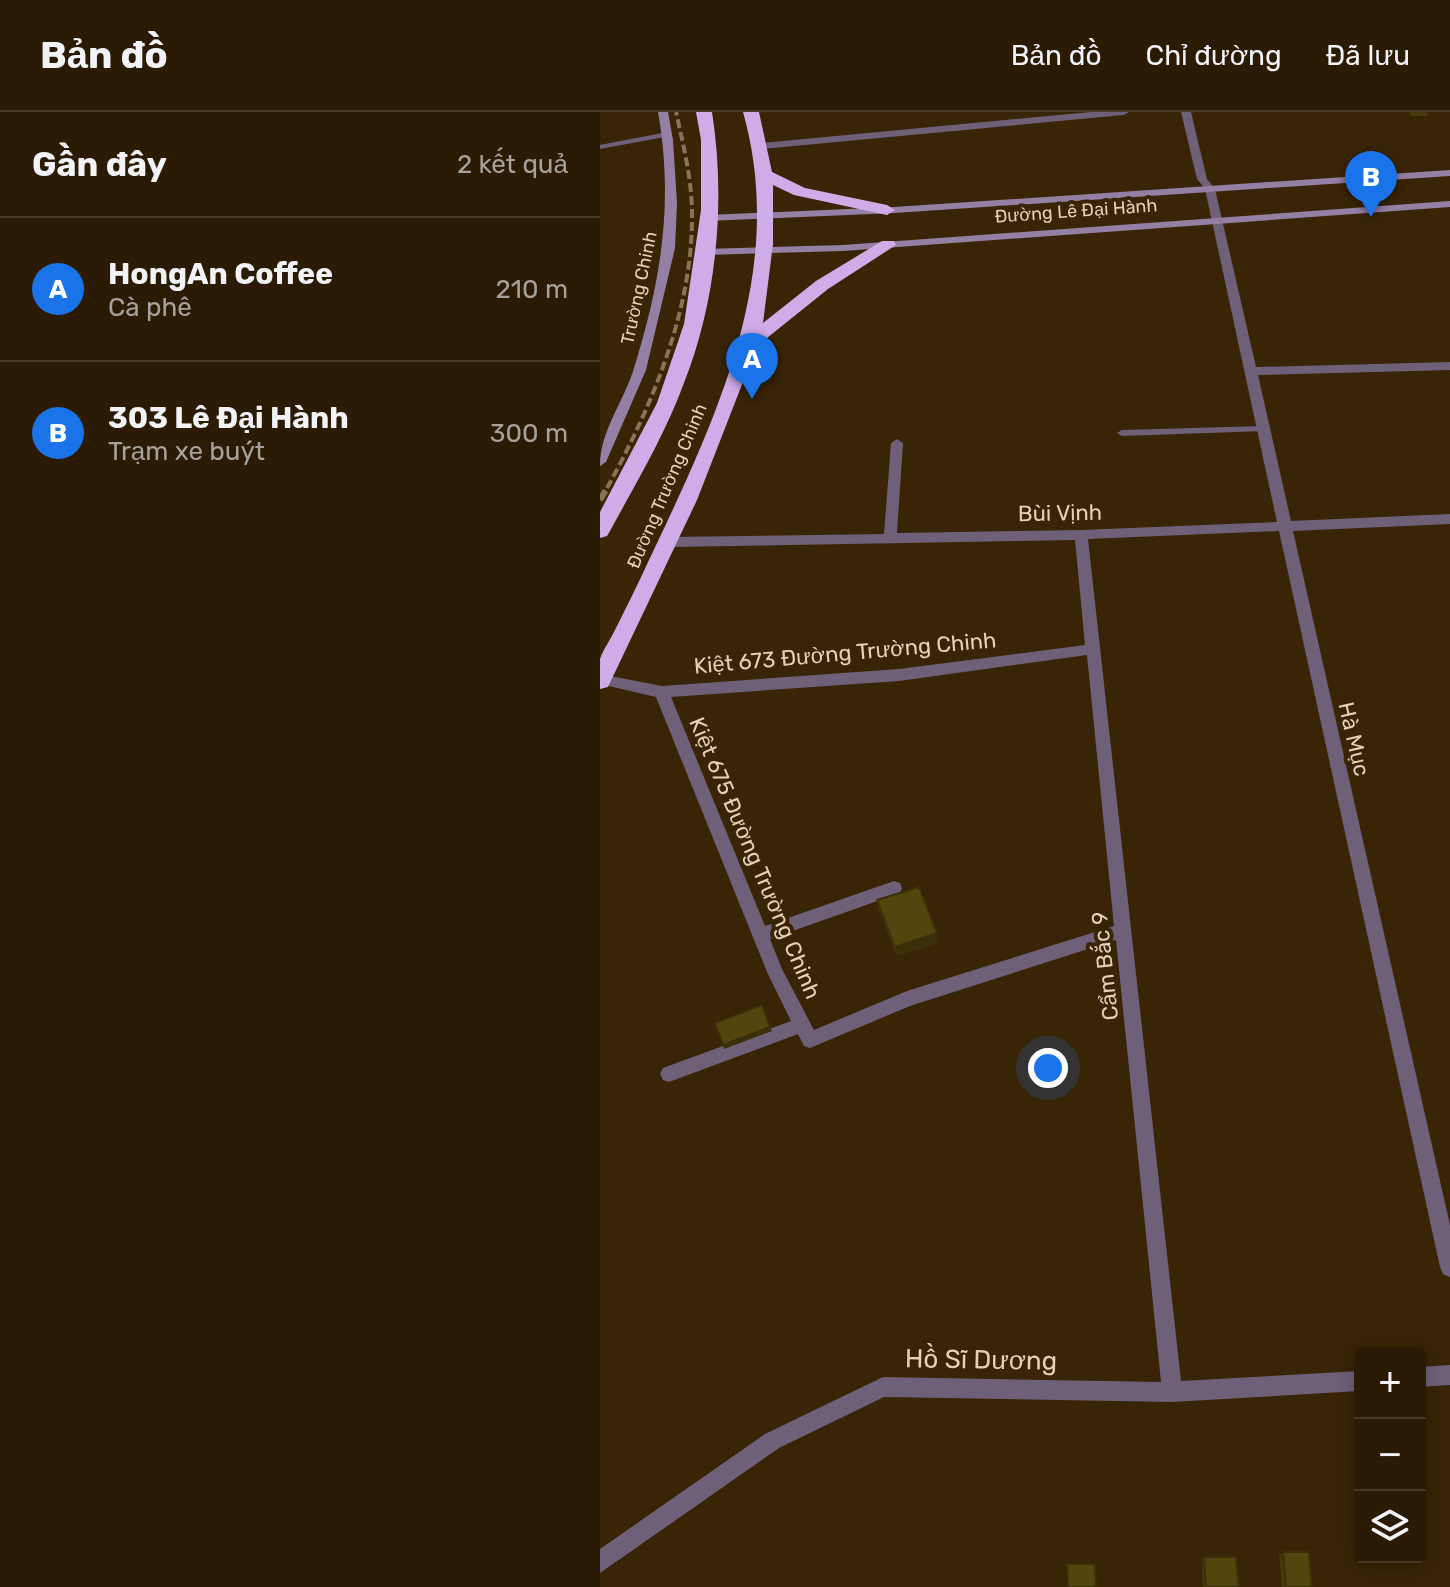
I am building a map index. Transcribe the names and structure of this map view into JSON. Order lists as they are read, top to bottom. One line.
{"streets":{"highway":["Đường Trường Chinh"],"main road":["Đường Lê Đại Hành","Trường Chinh"],"street":["Bùi Vịnh","Kiệt 673 Đường Trường Chinh","Hà Mục","Kiệt 675 Đường Trường Chinh","Cẩm Bắc 9","Hồ Sĩ Dương"]},"crossings":[["Đường Lê Đại Hành","Đường Trường Chinh"],["Đường Lê Đại Hành","Hà Mục"],["Đường Trường Chinh","Bùi Vịnh"],["Đường Trường Chinh","Kiệt 673 Đường Trường Chinh"],["Bùi Vịnh","Hà Mục"],["Bùi Vịnh","Cẩm Bắc 9"],["Kiệt 673 Đường Trường Chinh","Kiệt 675 Đường Trường Chinh"],["Kiệt 673 Đường Trường Chinh","Cẩm Bắc 9"],["Cẩm Bắc 9","Hồ Sĩ Dương"]],"page":{"header":"Bản đồ","nav":["Bản đồ","Chỉ đường","Đã lưu"],"heading":["Gần đây","2 kết quả"],"pins":["B","A"],"list":[{"mark":"A","name":"HongAn Coffee","note":"Cà phê","value":"210 m"},{"mark":"B","name":"303 Lê Đại Hành","note":"Trạm xe buýt","value":"300 m"}],"map_buttons":["+","−"]}}
